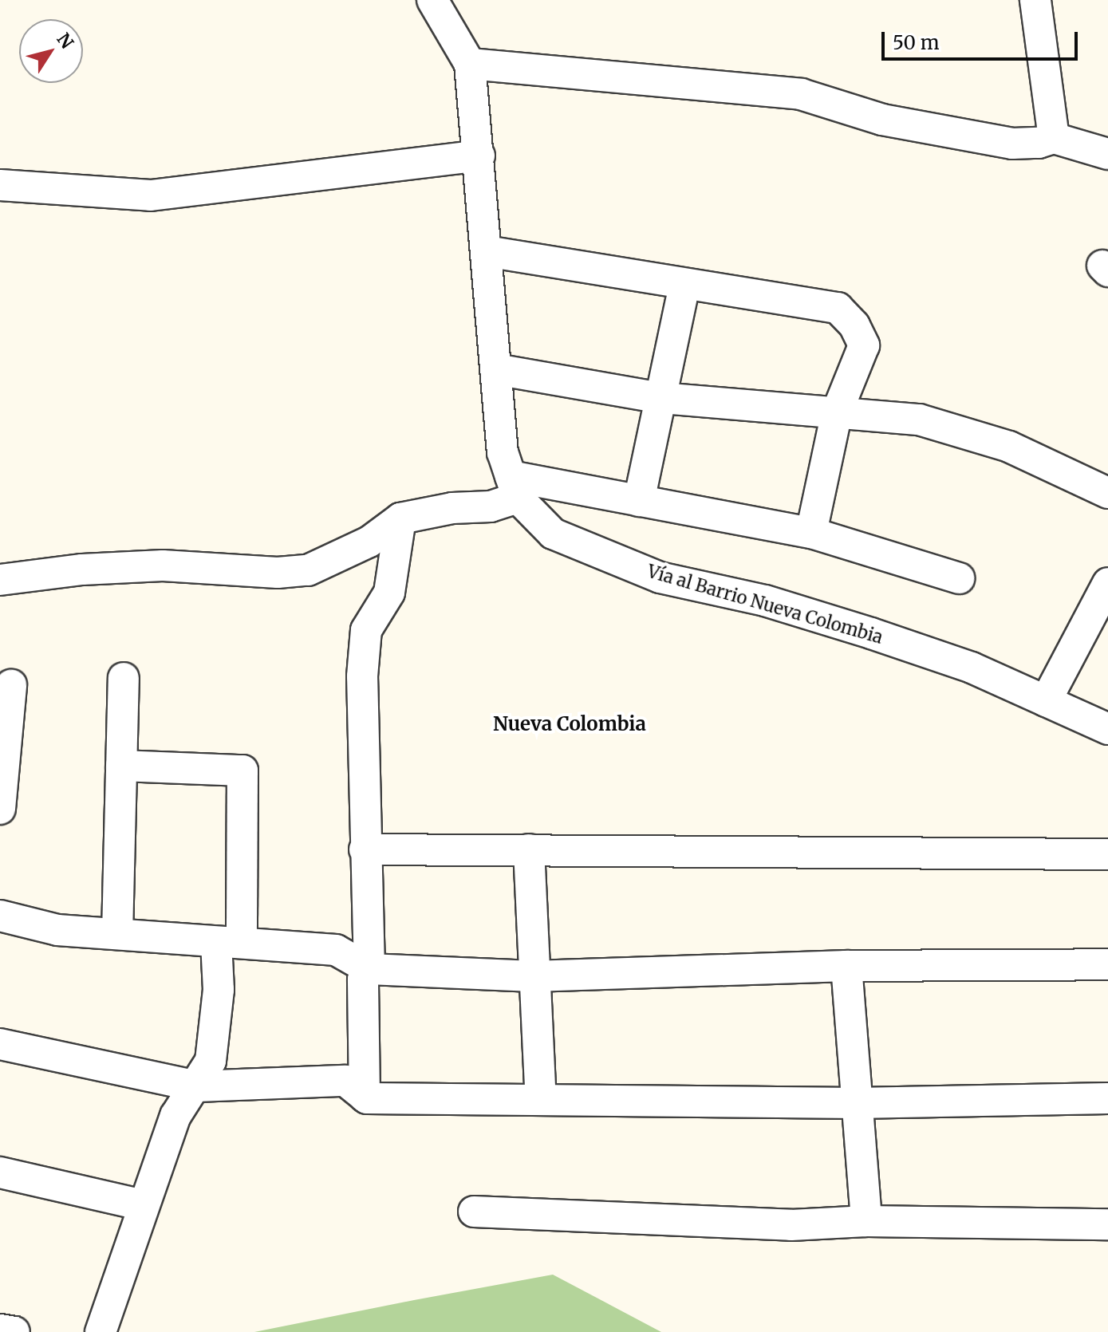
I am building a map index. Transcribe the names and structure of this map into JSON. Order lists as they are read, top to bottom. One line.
{"streets":{"street":["Vía al Barrio Nueva Colombia"]},"districts":["Nueva Colombia"],"scale_bar":"50 m","north":"top right"}
